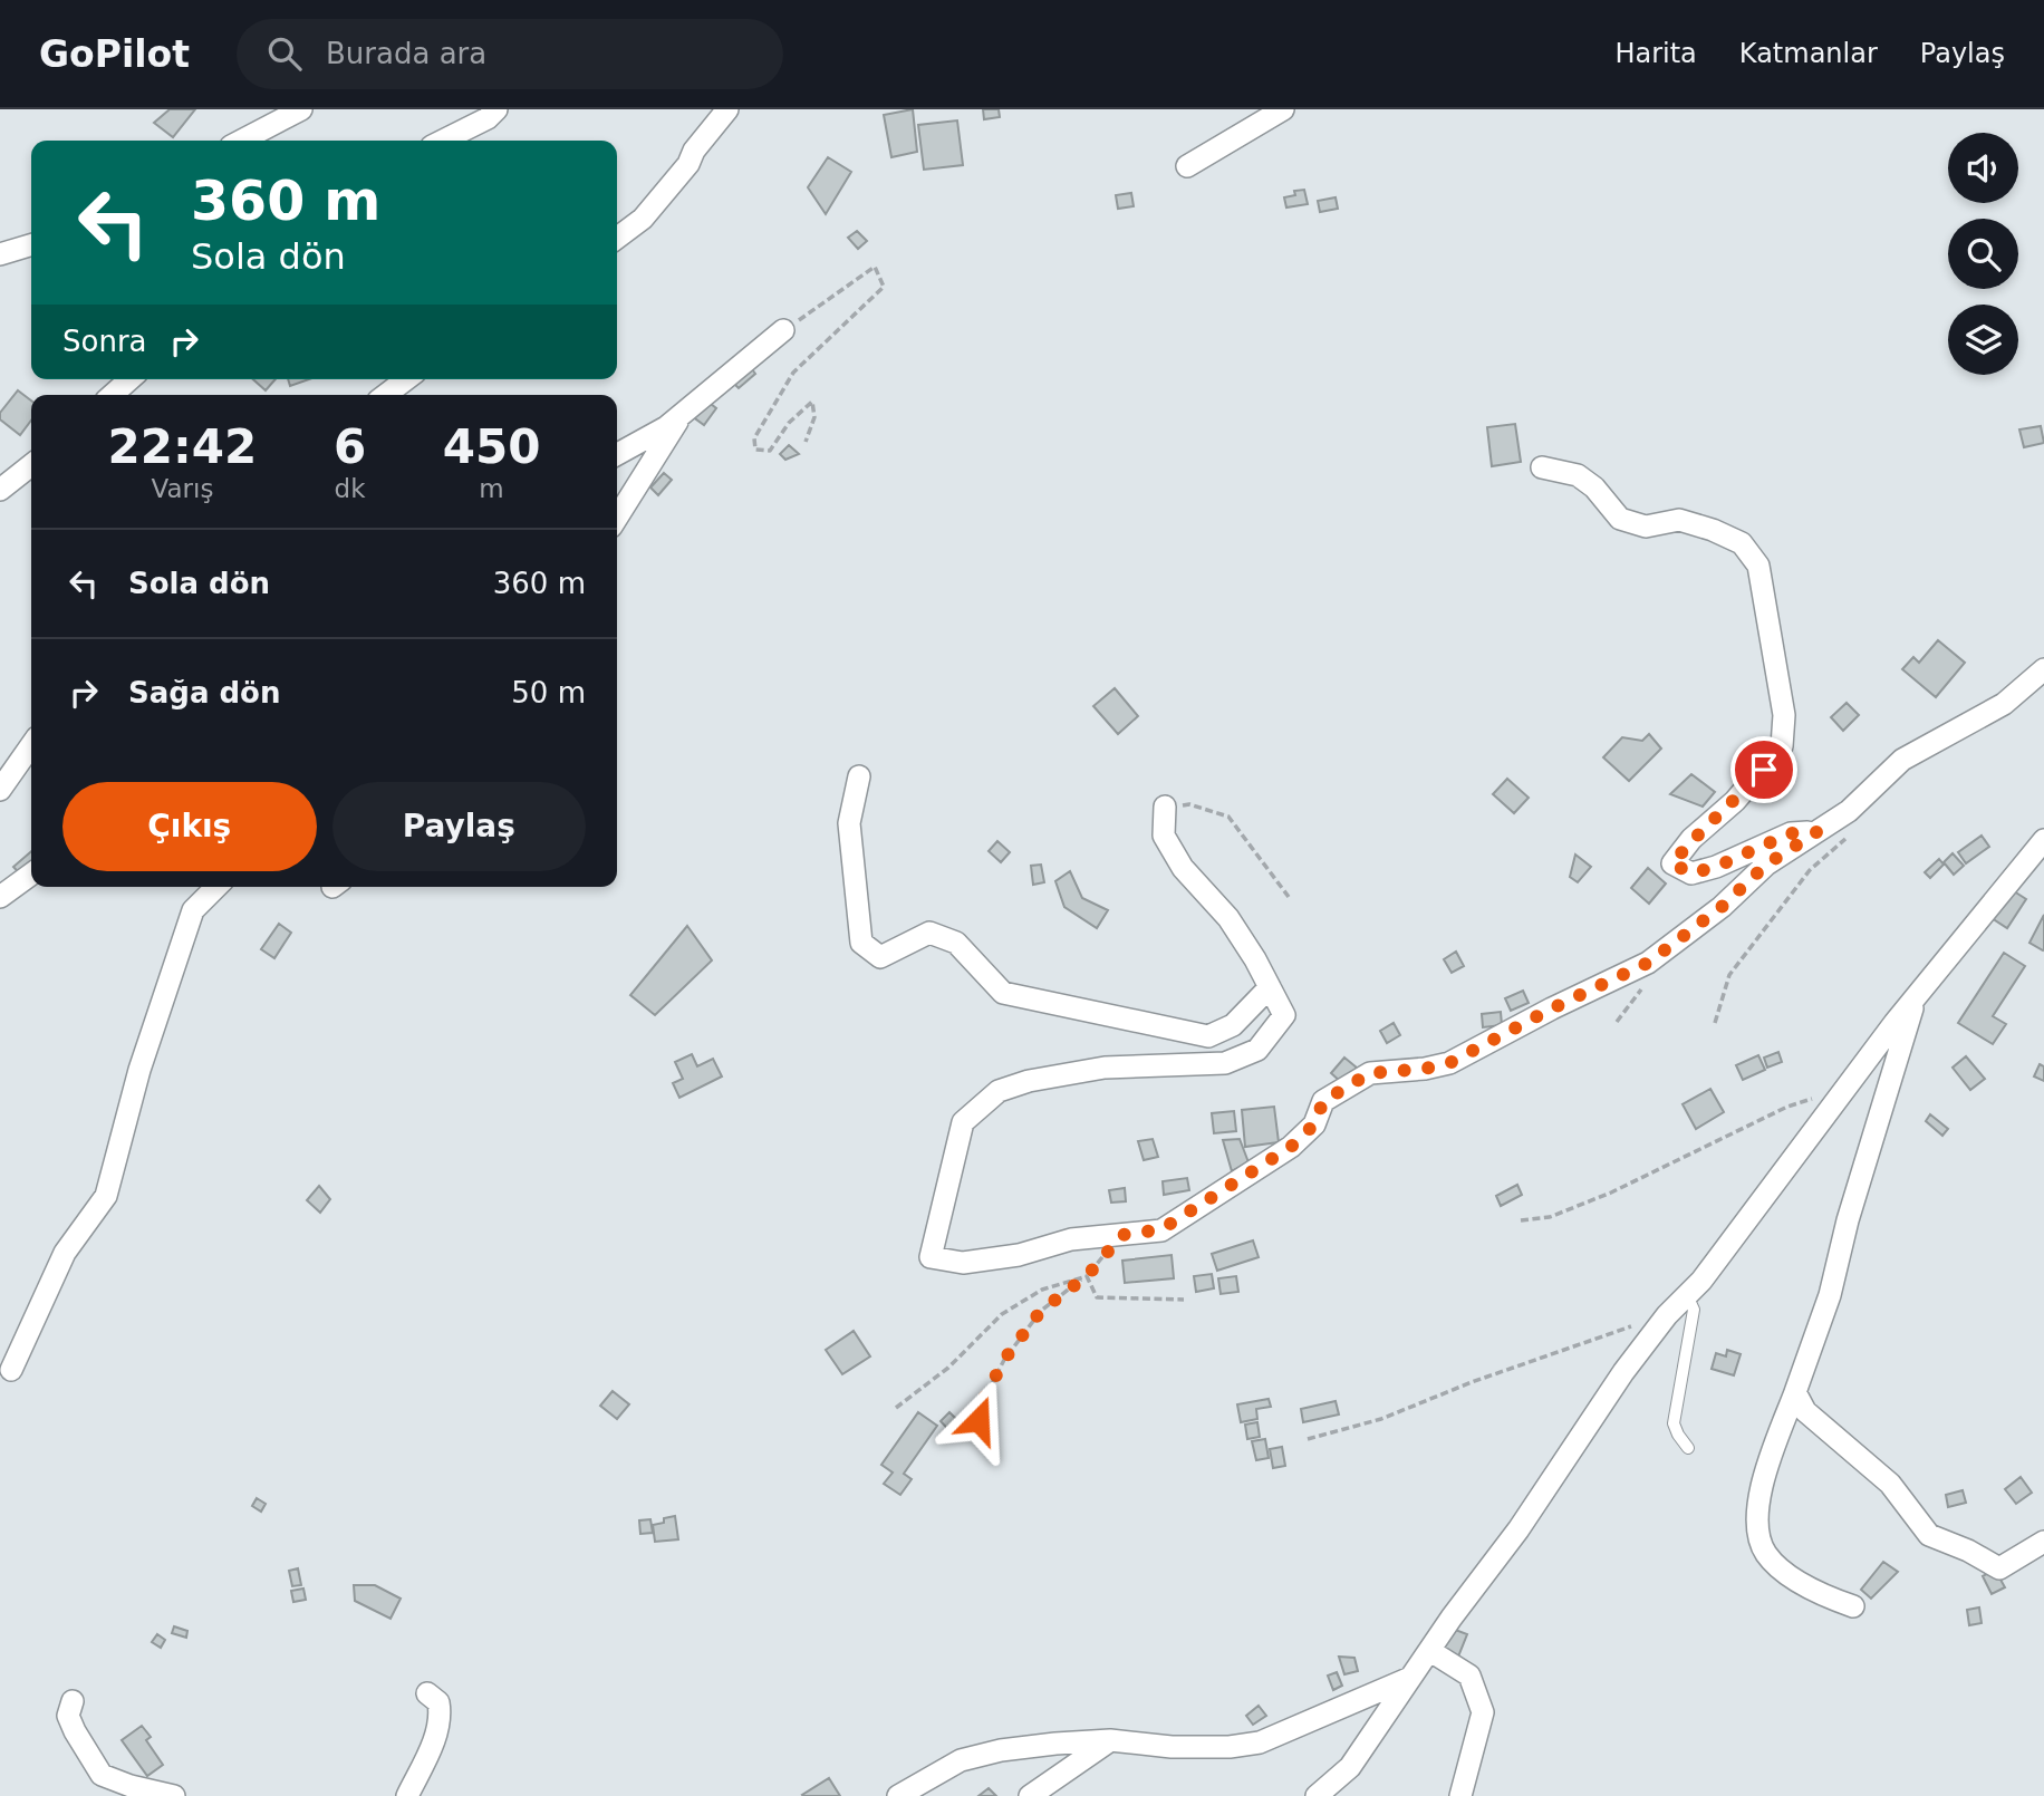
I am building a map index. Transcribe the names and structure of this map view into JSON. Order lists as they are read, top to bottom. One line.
{"page":{"header":"GoPilot","search":"Burada ara","nav":["Harita","Katmanlar","Paylaş"],"turn":["360 m","Sola dön"],"then":"Sonra","eta":["22:42","Varış","6","dk","450","m"],"list":[{"name":"Sola dön","value":"360 m"},{"name":"Sağa dön","value":"50 m"}],"buttons":["Çıkış","Paylaş"]}}
